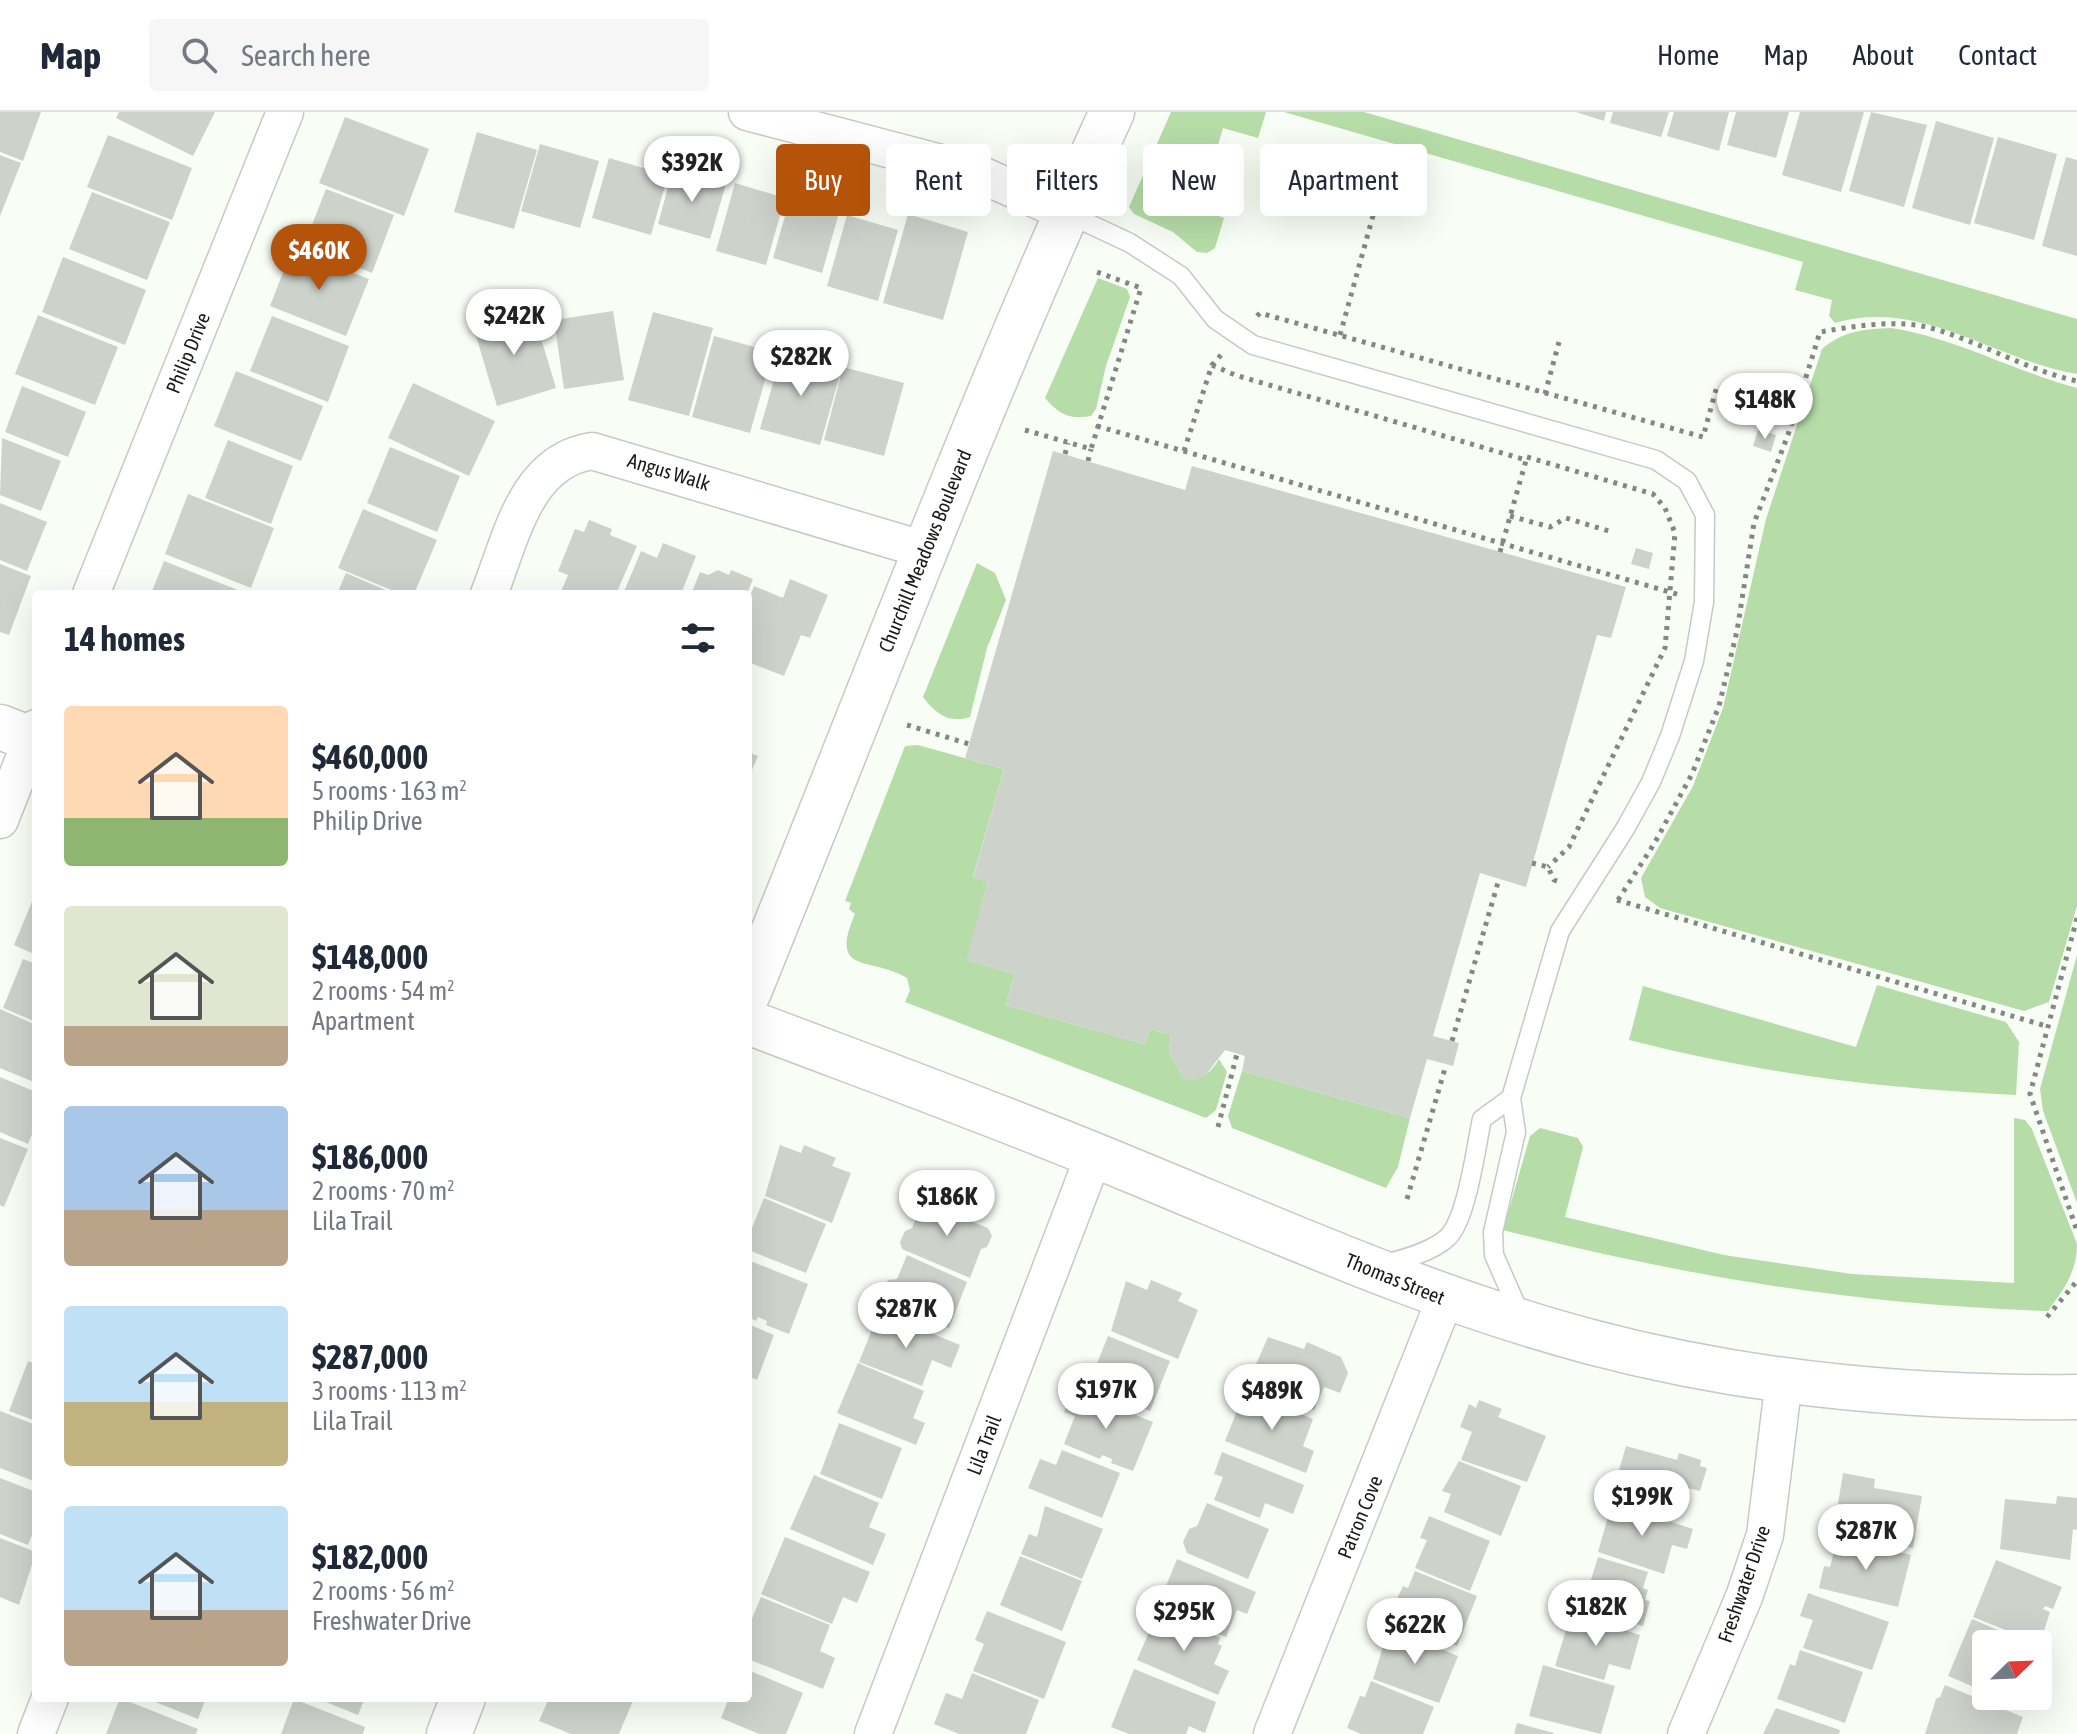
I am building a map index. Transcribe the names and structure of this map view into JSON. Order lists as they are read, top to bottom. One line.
{"streets":{"street":["Philip Drive","Angus Walk","Churchill Meadows Boulevard","Thomas Street","Lila Trail","Patron Cove","Freshwater Drive"]},"crossings":[["Angus Walk","Churchill Meadows Boulevard"],["Thomas Street","Lila Trail"],["Thomas Street","Patron Cove"],["Thomas Street","Freshwater Drive"]],"north":"top right","page":{"header":"Map","search":"Search here","nav":["Home","Map","About","Contact"],"price":["$392K","$460K","$242K","$282K","$148K","$186K","$287K","$197K","$489K","$199K","$287K","$182K","$295K","$622K"],"chip":["Buy","Rent","Filters","New","Apartment"],"heading":"14 homes","list":[{"name":"$460,000","note":"5 rooms · 163 m² · Philip Drive"},{"name":"$148,000","note":"2 rooms · 54 m² · Apartment"},{"name":"$186,000","note":"2 rooms · 70 m² · Lila Trail"},{"name":"$287,000","note":"3 rooms · 113 m² · Lila Trail"},{"name":"$182,000","note":"2 rooms · 56 m² · Freshwater Drive"}]}}
